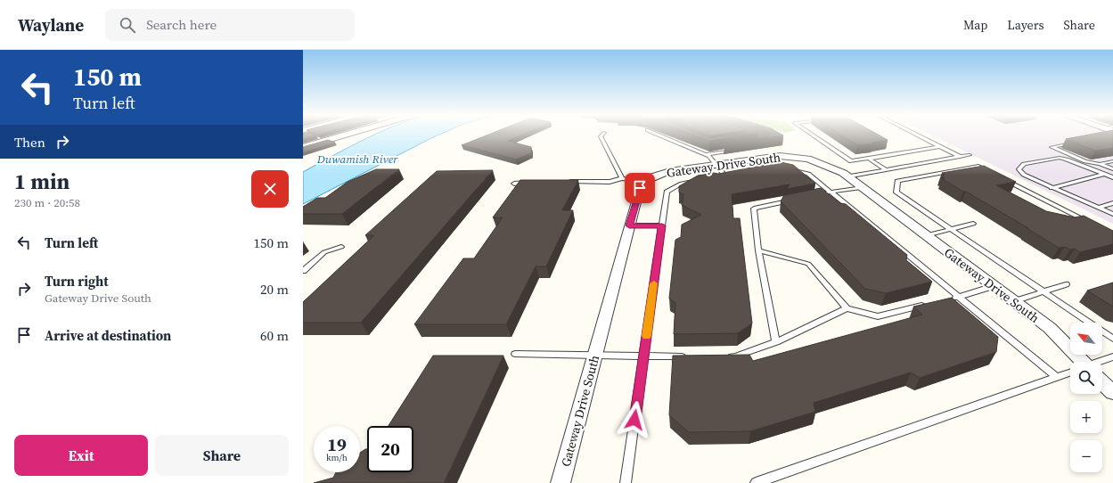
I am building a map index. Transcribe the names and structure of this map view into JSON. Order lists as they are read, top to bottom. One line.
{"streets":{"street":["Gateway Drive South"]},"water":["Duwamish River"],"north":"top left","page":{"header":"Waylane","search":"Search here","nav":["Map","Layers","Share"],"turn":["150 m","Turn left"],"then":"Then","heading":["1 min","230 m · 20:58"],"list":[{"name":"Turn left","value":"150 m"},{"name":"Turn right","note":"Gateway Drive South","value":"20 m"},{"name":"Arrive at destination","value":"60 m"}],"map_buttons":["+","−"],"speed":"19 km/h","limit":"20","buttons":["Exit","Share"]}}
